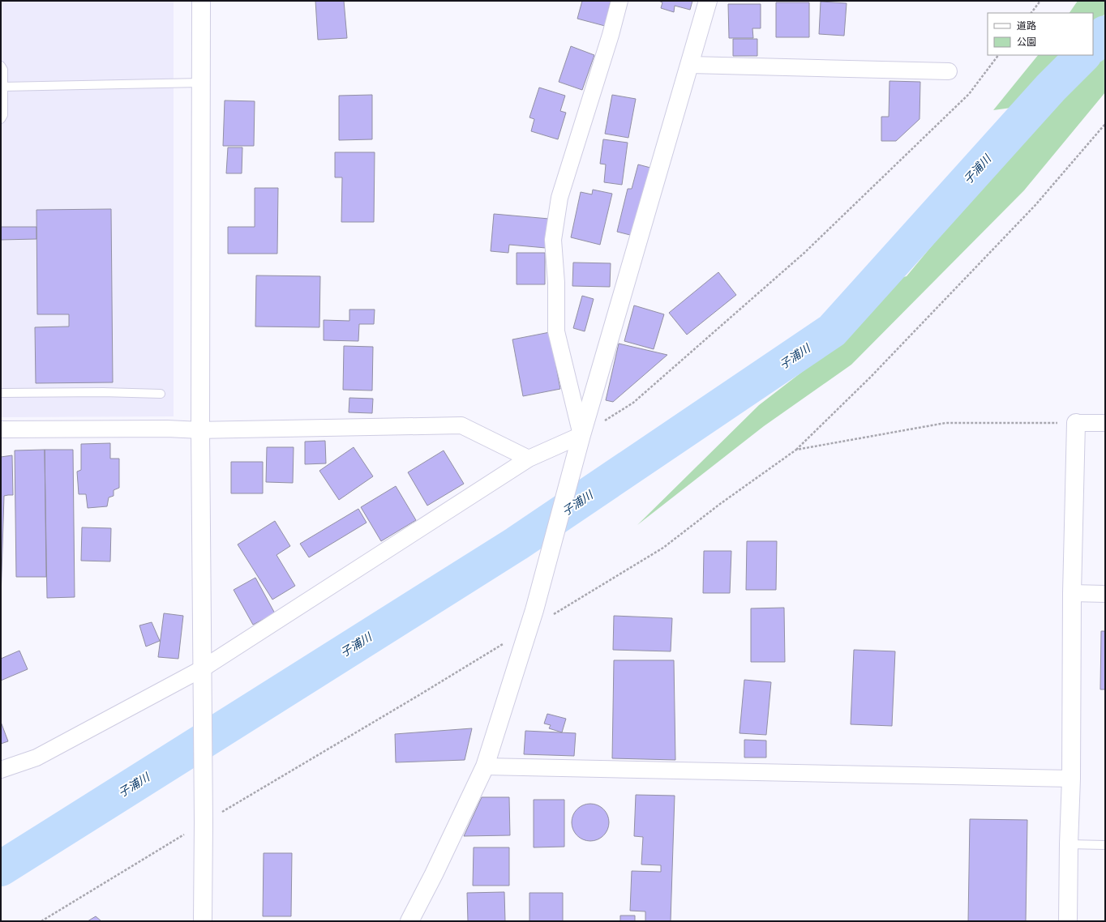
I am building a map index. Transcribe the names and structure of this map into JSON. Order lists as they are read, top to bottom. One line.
{"water":["子浦川"],"legend":["道路","公園"]}
